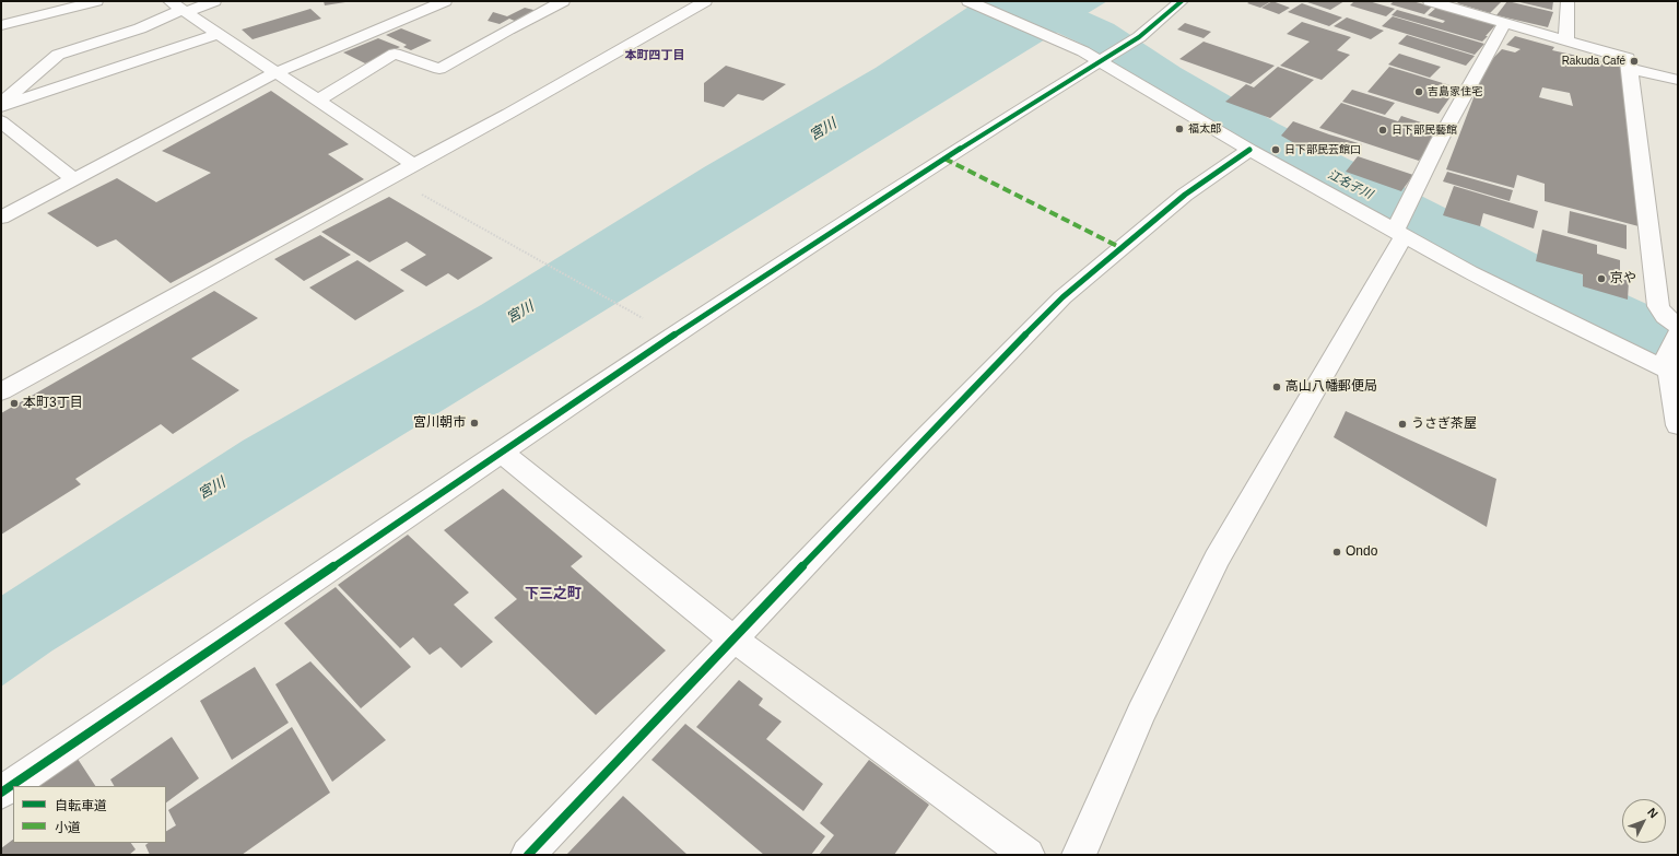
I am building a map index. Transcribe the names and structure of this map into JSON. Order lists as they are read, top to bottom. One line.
{"districts":["本町四丁目","下三之町"],"water":["宮川","江名子川"],"places":["Rakuda Café","吉島家住宅","福太郎","日下部民藝館","日下部民芸館口","京や","高山八幡郵便局","本町3丁目","宮川朝市","うさぎ茶屋","Ondo"],"legend":["自転車道","小道"],"north":"top right"}
